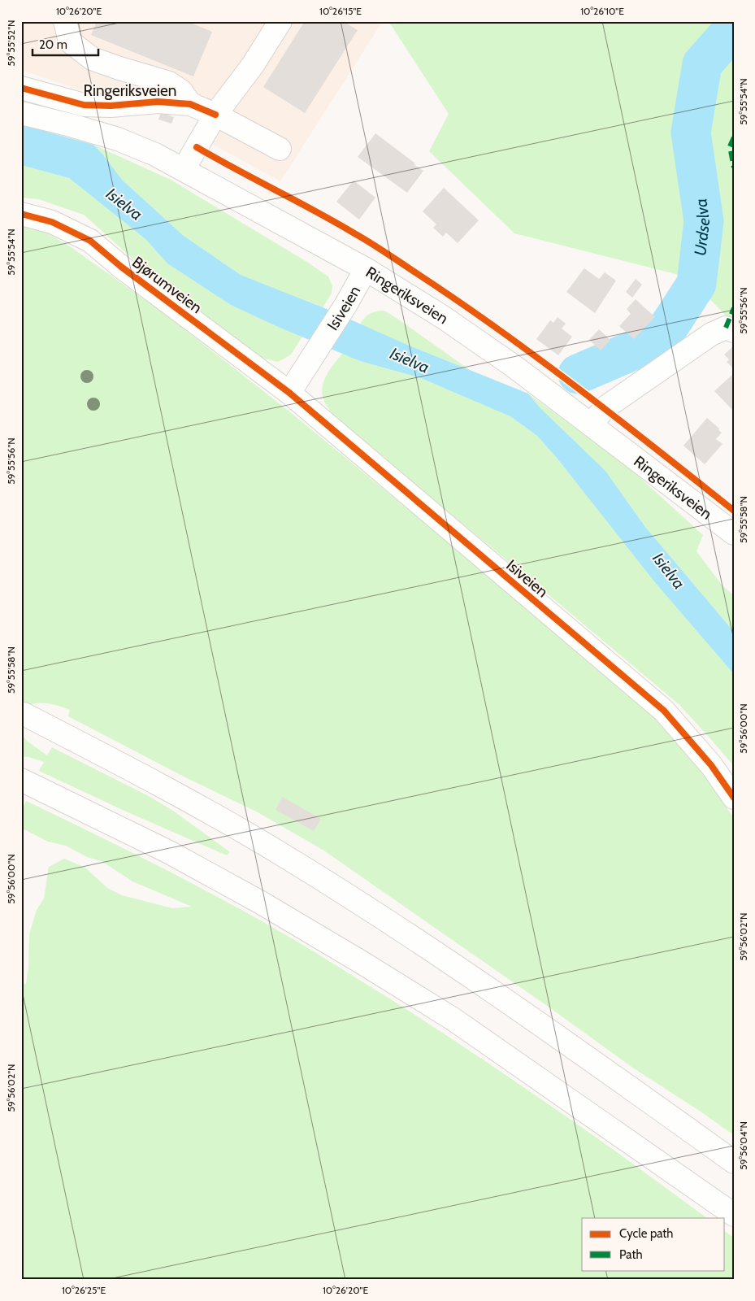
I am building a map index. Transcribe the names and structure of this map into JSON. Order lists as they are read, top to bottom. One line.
{"streets":{"main road":["Ringeriksveien","Bjørumveien","Isiveien"]},"crossings":[["Ringeriksveien","Isiveien"],["Bjørumveien","Isiveien"]],"water":["Isielva","Urdselva"],"legend":["Cycle path","Path"],"scale_bar":"20 m","coordinates":["10°26'20\"E","10°26'15\"E","10°26'10\"E","59°55'52\"N","59°55'54\"N","59°55'56\"N","59°55'58\"N","59°56'00\"N","59°56'02\"N","59°56'04\"N","10°26'25\"E"]}
